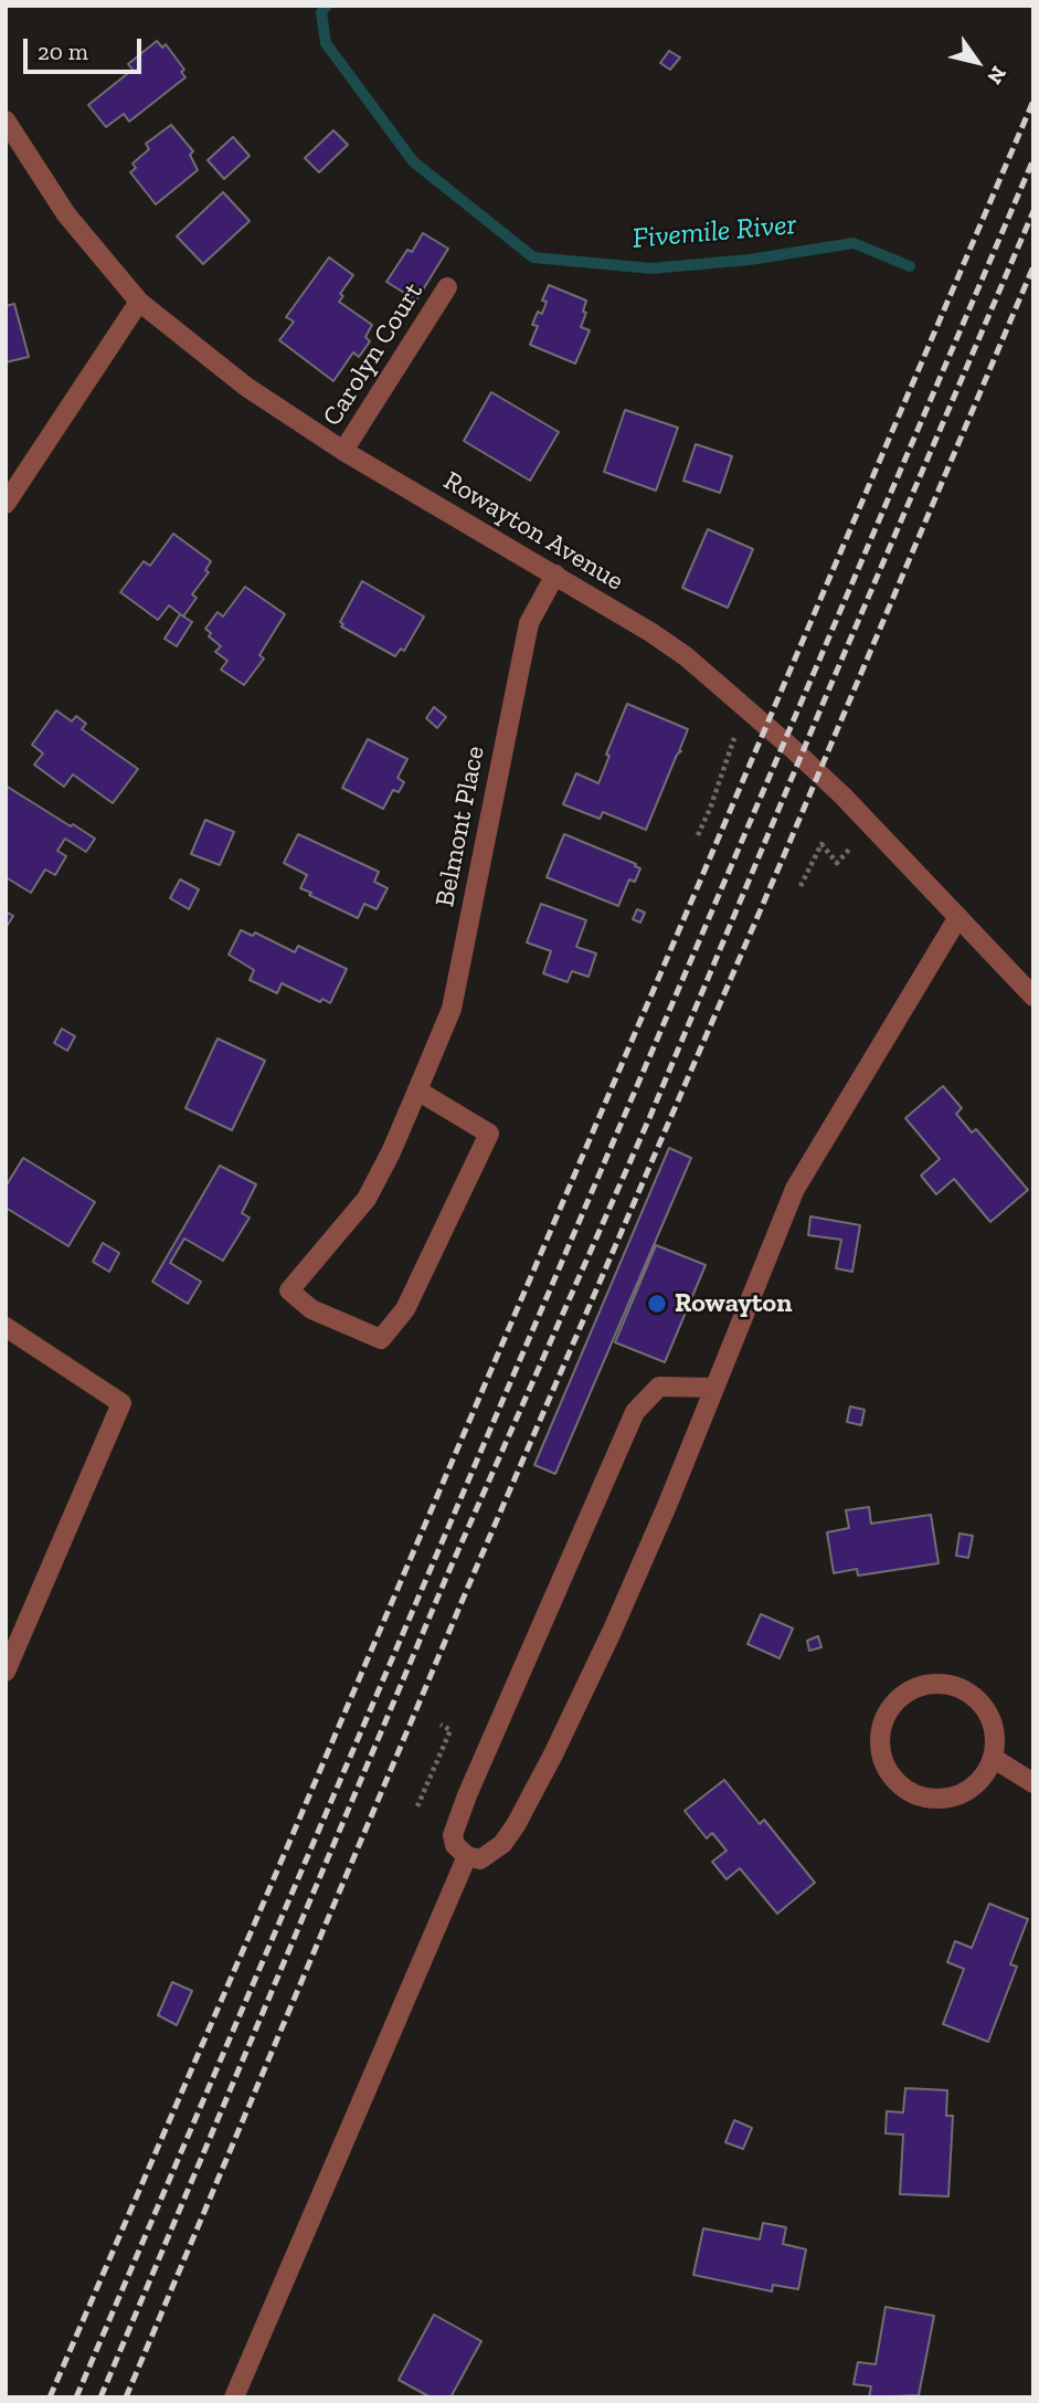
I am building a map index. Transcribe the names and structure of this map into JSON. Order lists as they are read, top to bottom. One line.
{"streets":{"street":["Carolyn Court","Rowayton Avenue","Belmont Place"]},"crossings":[["Carolyn Court","Rowayton Avenue"],["Rowayton Avenue","Belmont Place"]],"water":["Fivemile River"],"places":["Rowayton"],"scale_bar":"20 m","north":"bottom right"}
